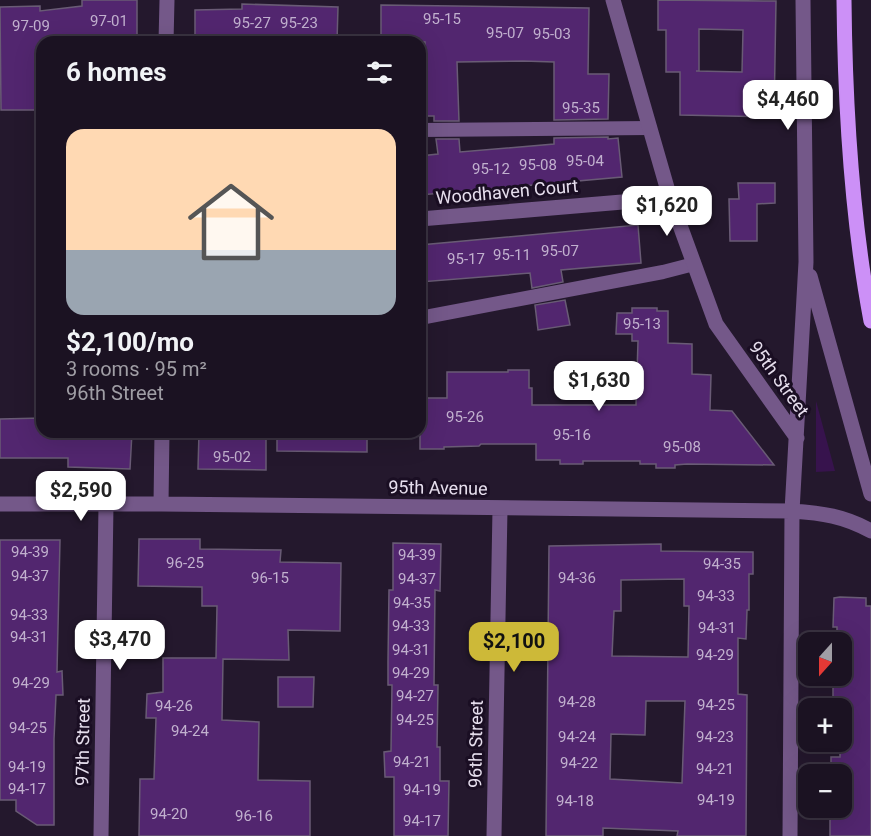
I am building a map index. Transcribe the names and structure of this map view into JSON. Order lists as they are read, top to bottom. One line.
{"streets":{"street":["Woodhaven Court","95th Street","95th Avenue","97th Street","96th Street"]},"crossings":[["Woodhaven Court","95th Street"],["95th Street","95th Avenue"],["95th Avenue","97th Street"],["95th Avenue","96th Street"]],"house_numbers":["95-15","97-01","95-27","95-23","97-09","95-07","95-03","95-35","95-04","95-08","95-12","95-07","95-11","95-17","95-13","95-26","95-16","95-08","95-02","94-39","94-39","96-25","94-35","94-37","96-15","94-36","94-37","94-33","94-35","94-33","94-33","94-31","94-31","94-31","94-29","94-29","94-29","94-27","94-28","94-25","94-26","94-25","94-25","94-24","94-24","94-23","94-21","94-22","94-19","94-21","94-17","94-19","94-19","94-18","94-20","96-16","94-17"],"north":"bottom","page":{"heading":"6 homes","price":["$4,460","$1,620","$1,630","$2,590","$3,470","$2,100"],"list":[{"name":"$2,100/mo","note":"3 rooms · 95 m² · 96th Street"}],"map_buttons":["+","−"]}}
